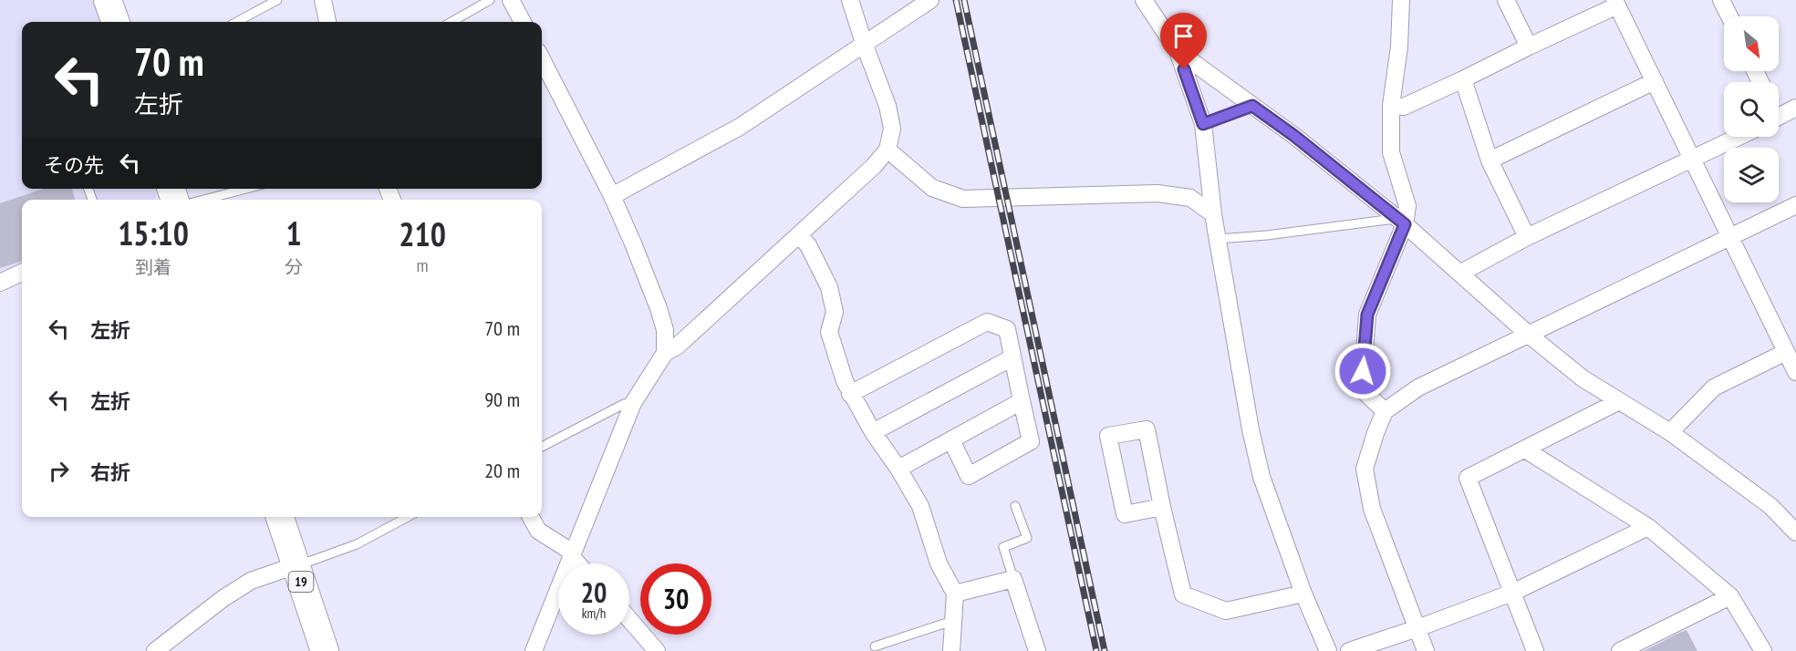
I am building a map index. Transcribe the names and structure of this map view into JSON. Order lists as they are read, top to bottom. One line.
{"streets":{"highway":["19"]},"north":"bottom right","page":{"turn":["70 m","左折"],"then":"その先","eta":["15:10","到着","1","分","210","m"],"list":[{"name":"左折","value":"70 m"},{"name":"左折","value":"90 m"},{"name":"右折","value":"20 m"}],"speed":"20 km/h","limit":"30"}}
